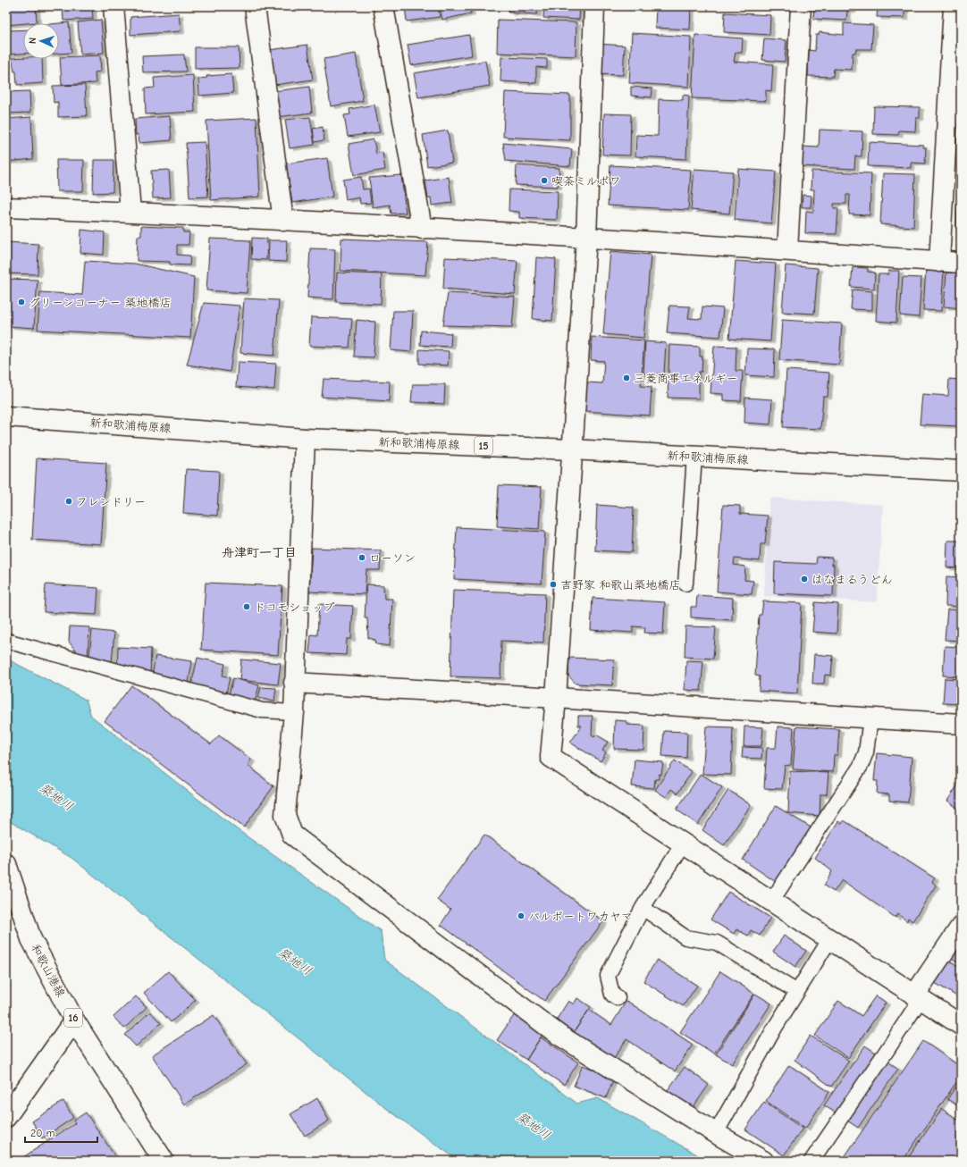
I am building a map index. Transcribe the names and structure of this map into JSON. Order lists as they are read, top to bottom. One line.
{"streets":{"street":["新和歌浦梅原線","15","和歌山港線","16"]},"districts":["舟津町一丁目"],"water":["築地川"],"places":["喫茶ミルポワ","グリーンコーナー 築地橋店","三菱商事エネルギー","フレンドリー","ローソン","はなまるうどん","吉野家 和歌山築地橋店","ドコモショップ","パルポートワカヤマ"],"scale_bar":"20 m","north":"left"}
